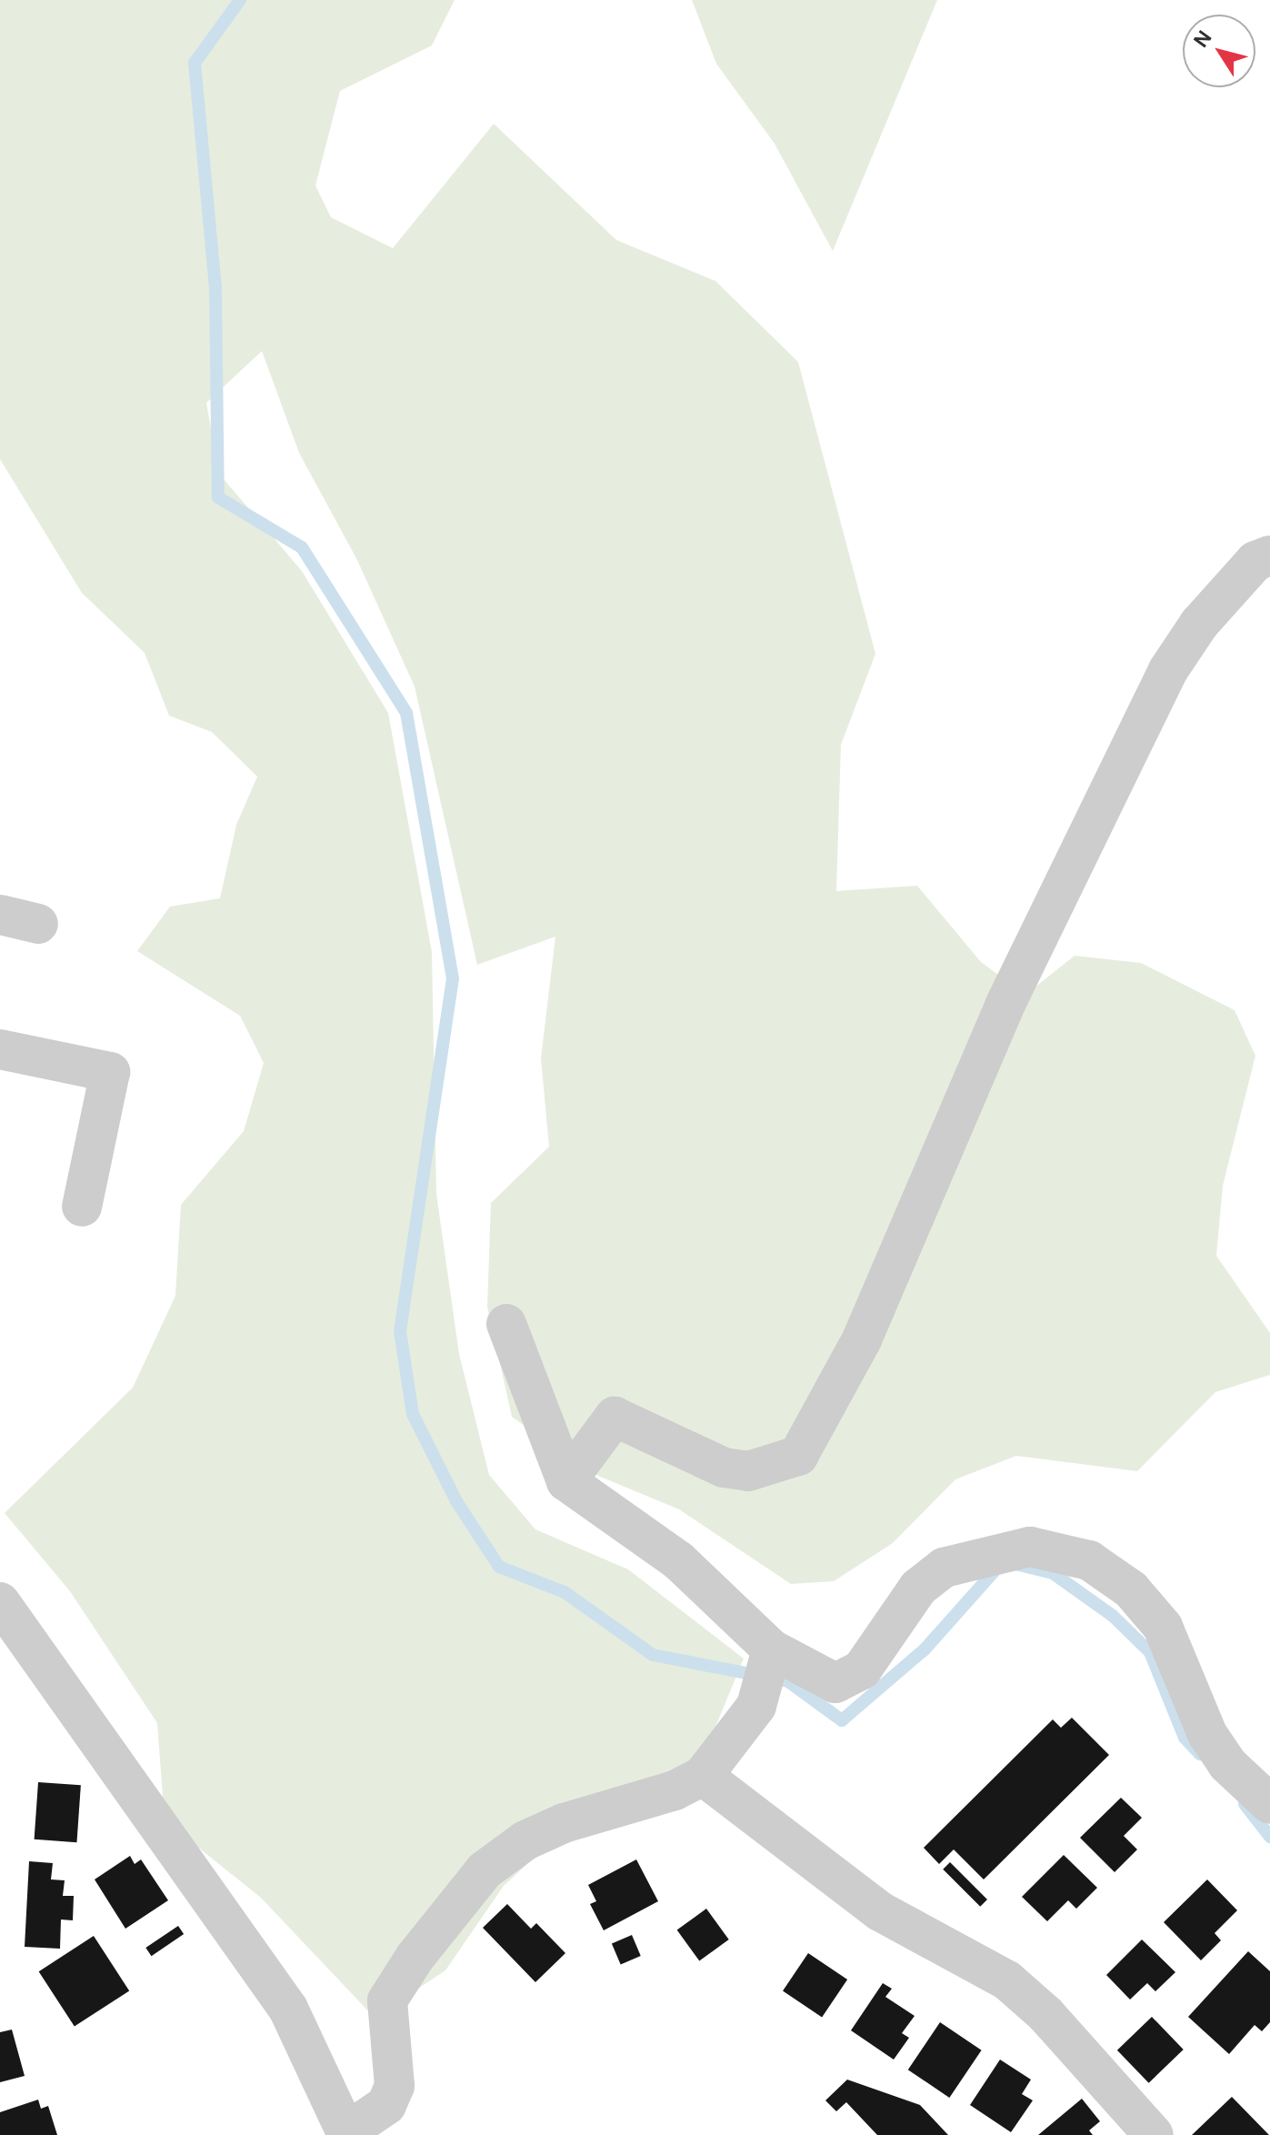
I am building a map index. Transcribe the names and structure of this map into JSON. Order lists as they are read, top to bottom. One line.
{"north":"top left"}
